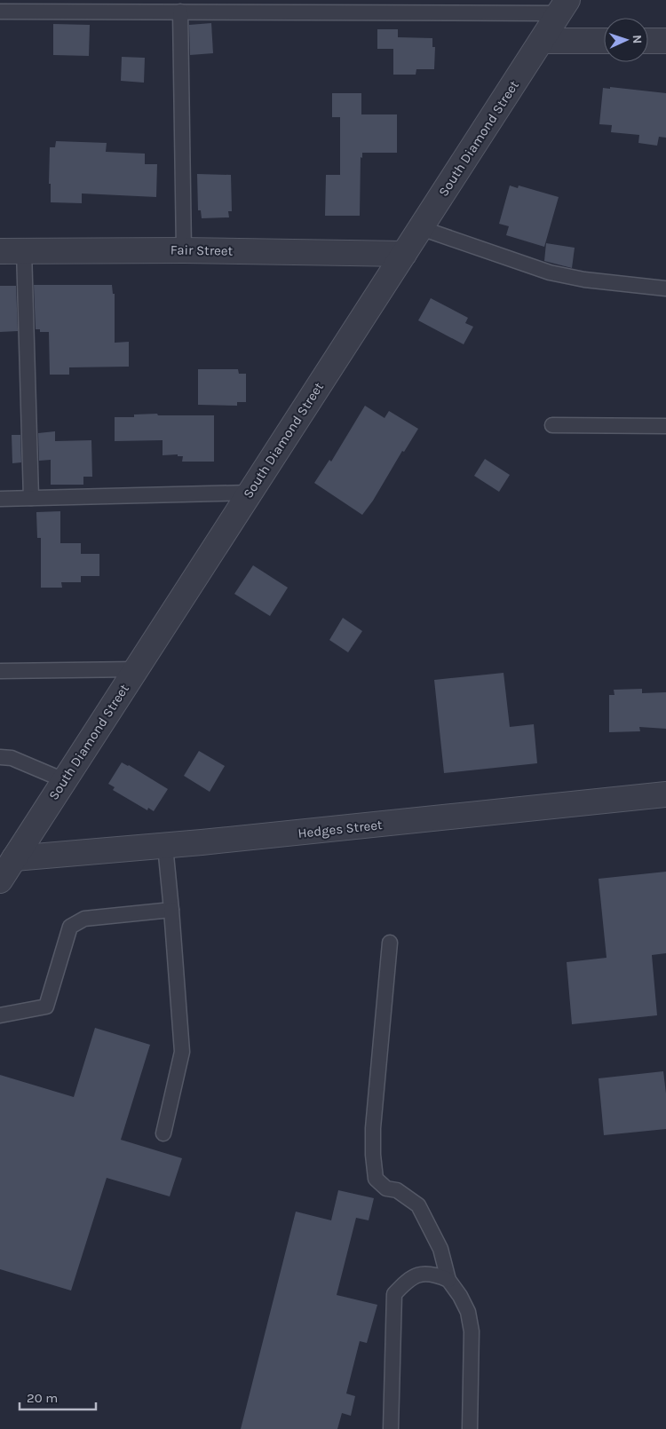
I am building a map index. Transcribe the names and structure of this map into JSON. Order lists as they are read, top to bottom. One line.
{"streets":{"street":["South Diamond Street","Fair Street","Hedges Street"]},"crossings":[["South Diamond Street","Fair Street"],["South Diamond Street","Hedges Street"]],"scale_bar":"20 m","north":"right"}
